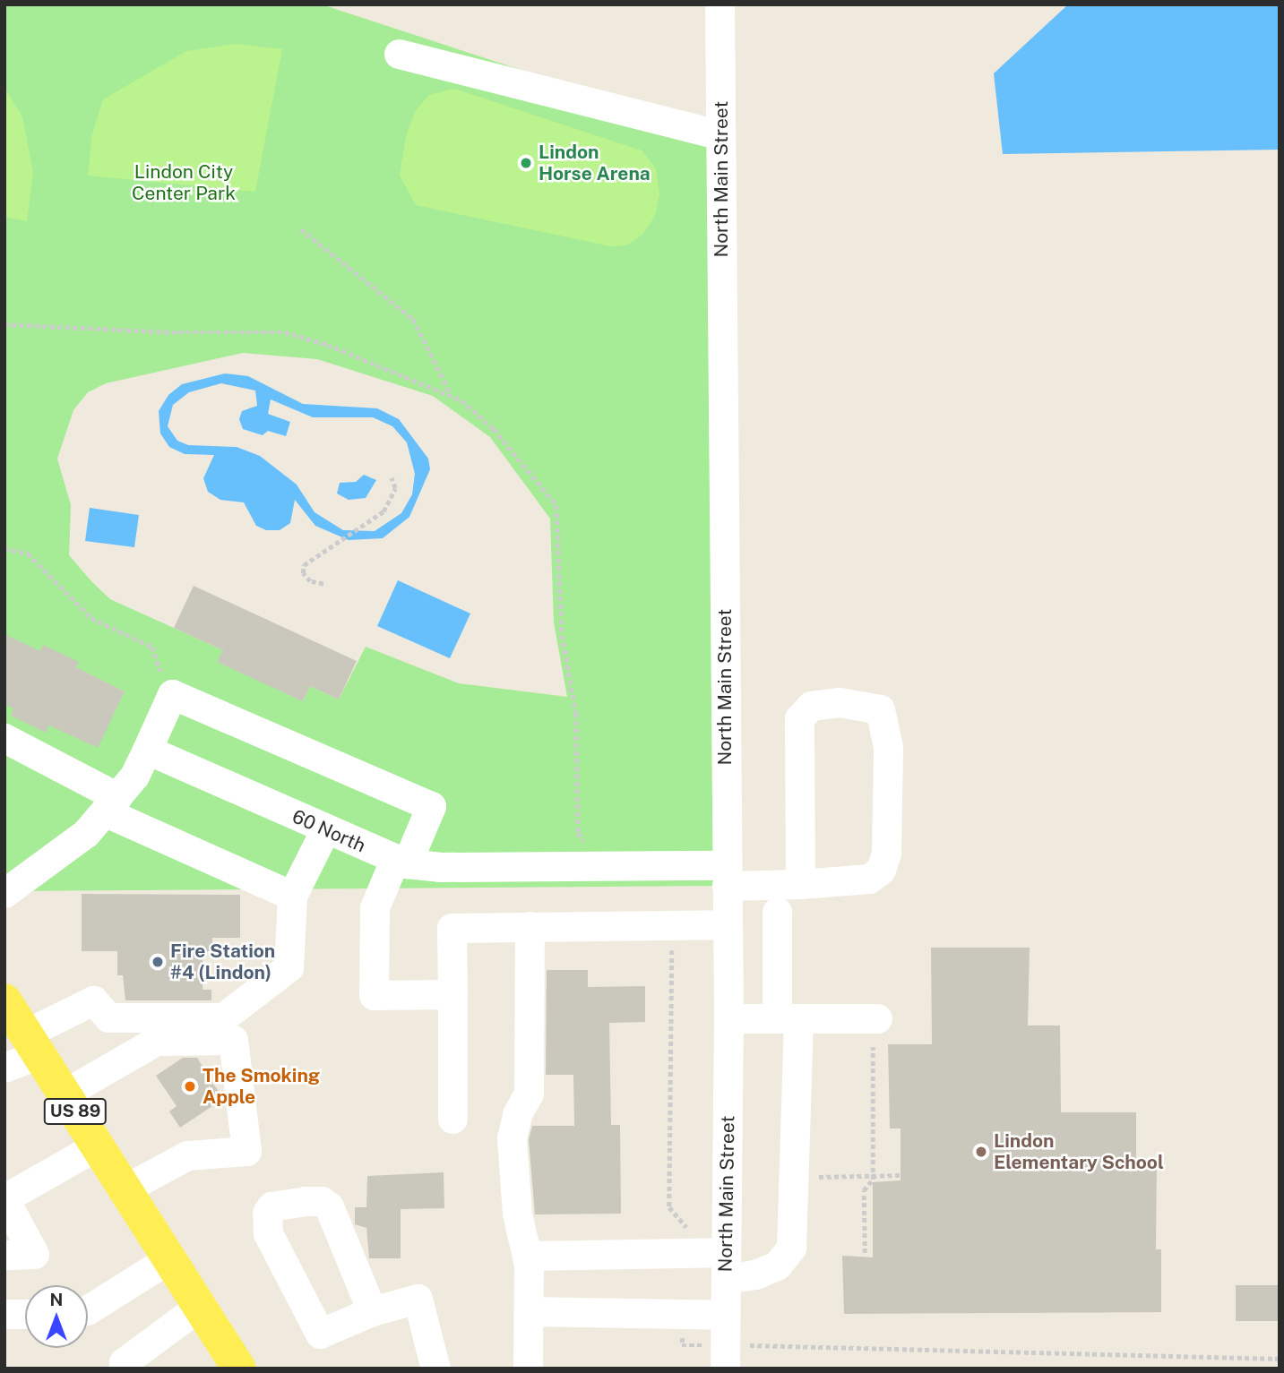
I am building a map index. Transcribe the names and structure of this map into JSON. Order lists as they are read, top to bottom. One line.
{"streets":{"main road":["US 89"],"street":["North Main Street","60 North"]},"crossings":[["North Main Street","60 North"]],"parks":["Lindon City Center Park"],"places":["Lindon Horse Arena","Fire Station #4 (Lindon)","The Smoking Apple","Lindon Elementary School"],"north":"top"}
